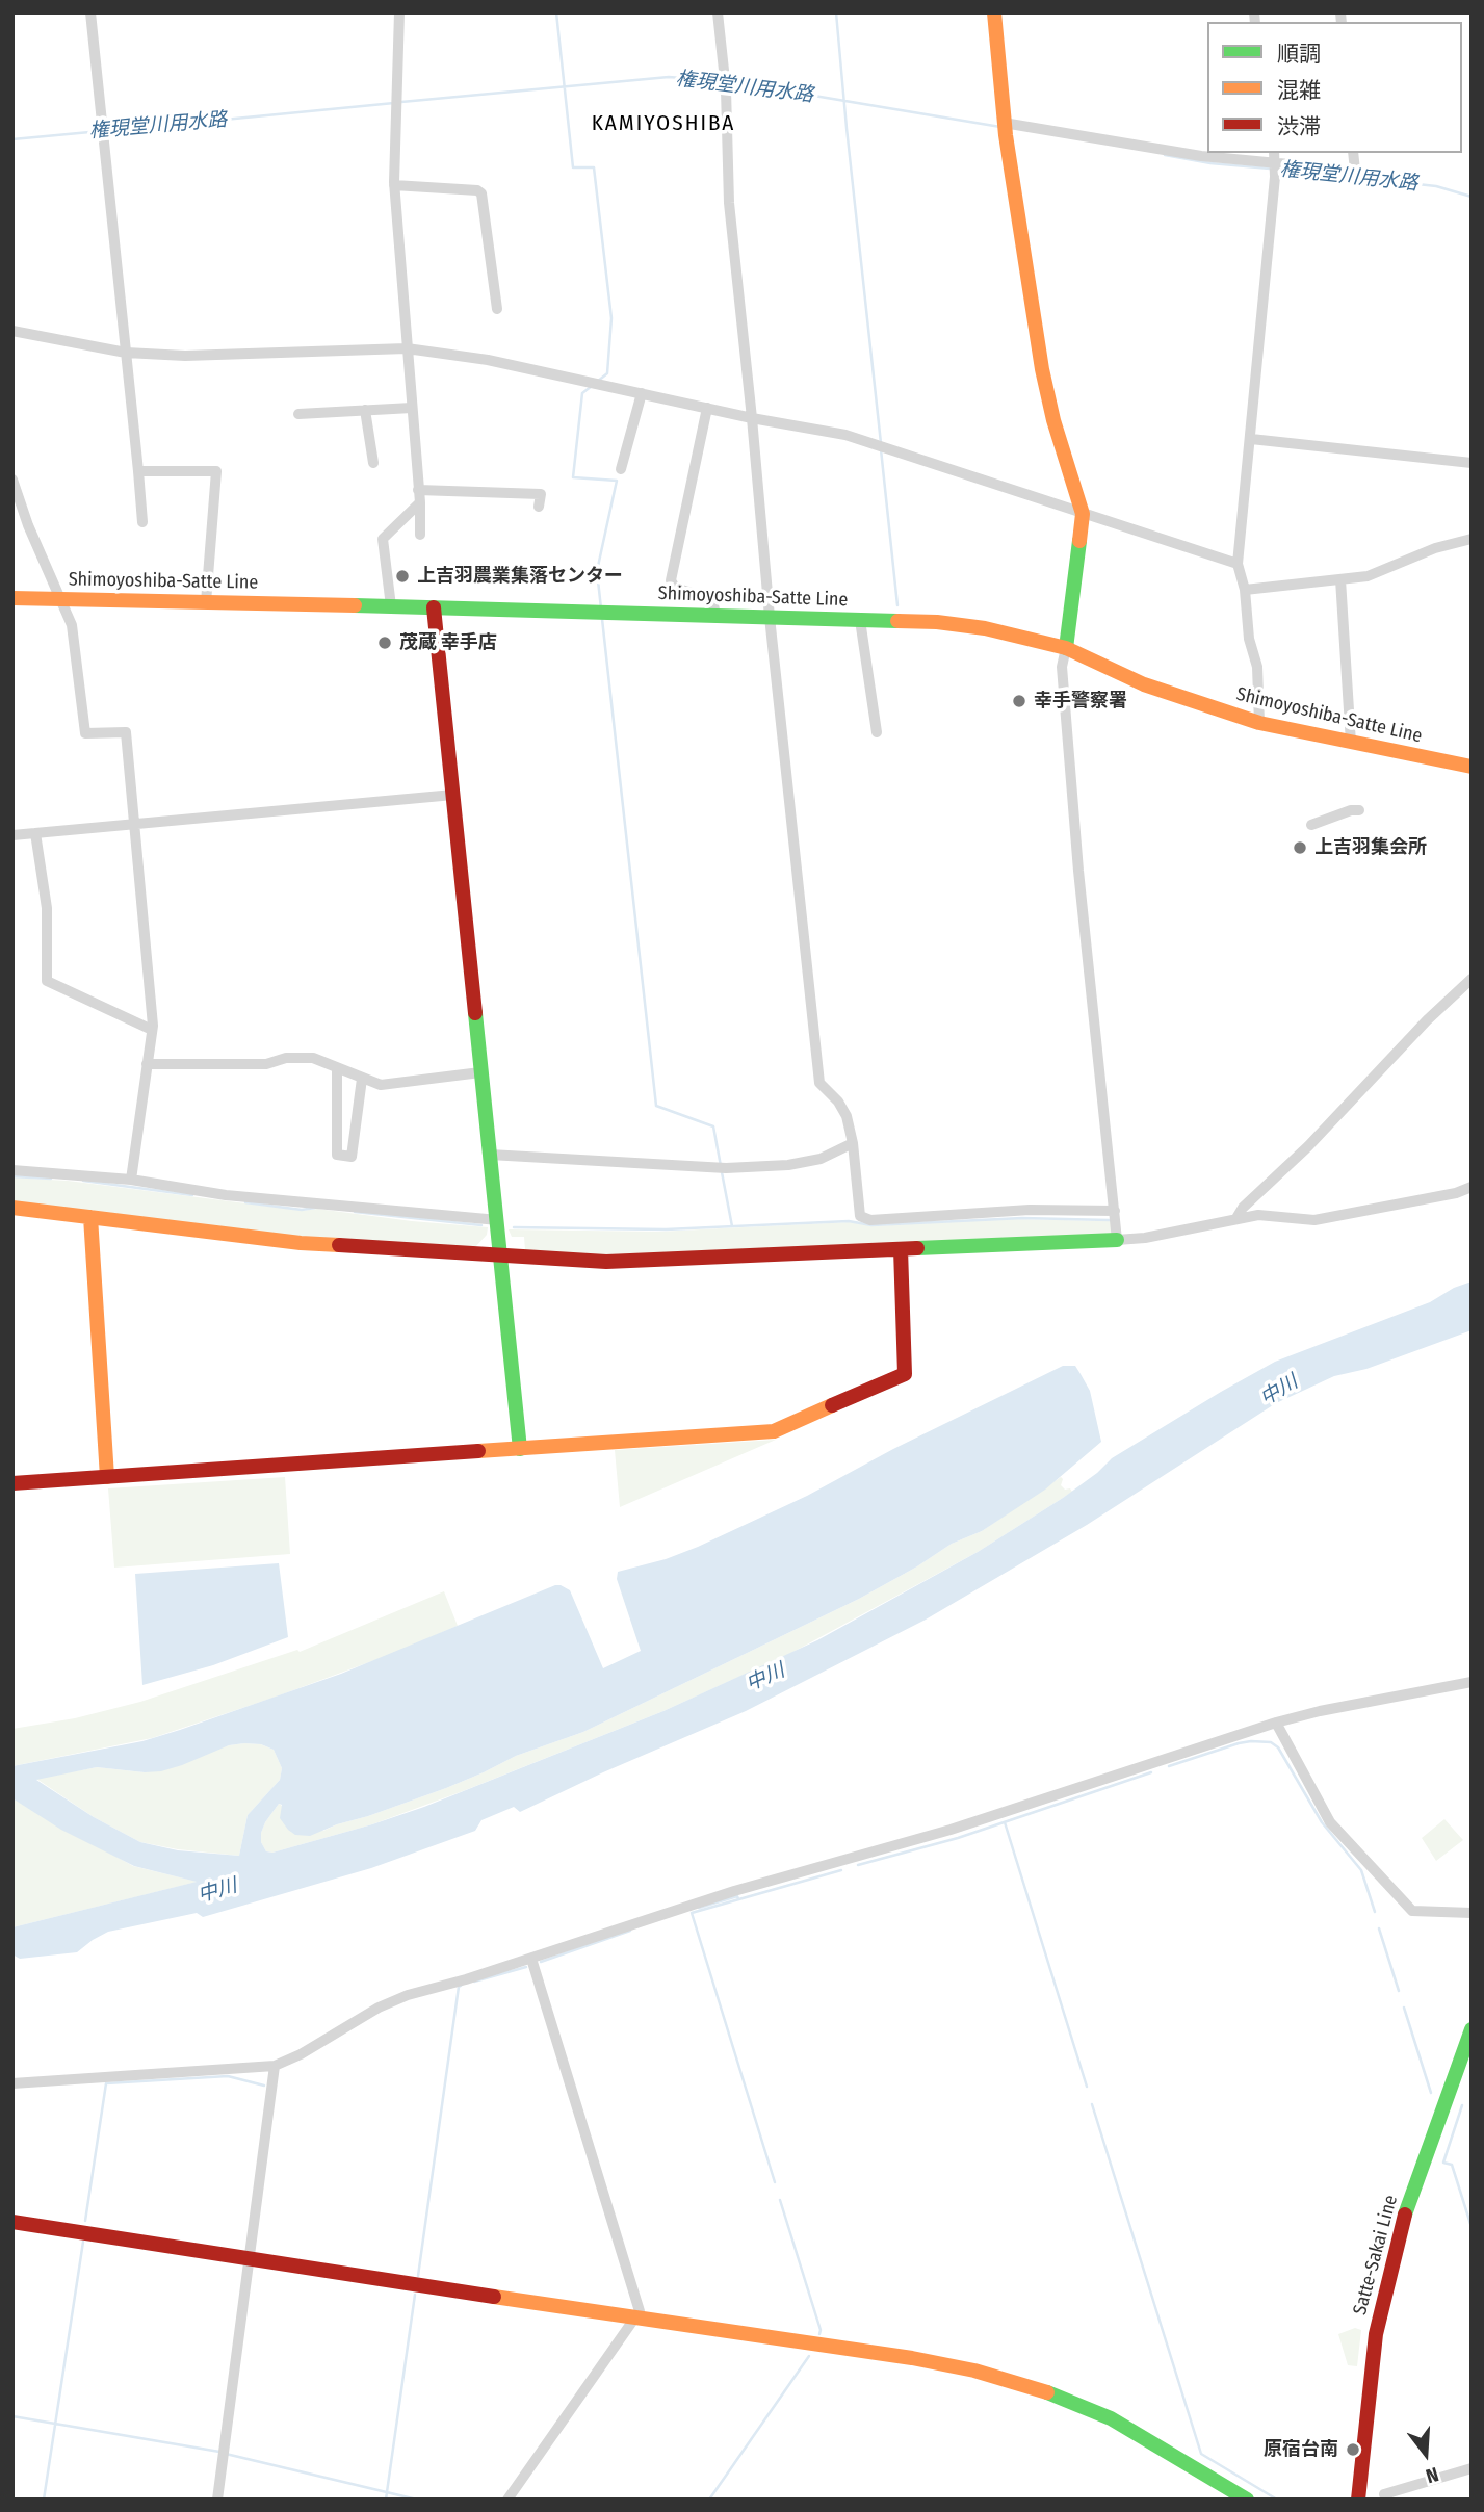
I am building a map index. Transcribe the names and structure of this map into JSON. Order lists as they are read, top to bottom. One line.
{"streets":{"street":["Shimoyoshiba-Satte Line","Satte-Sakai Line"]},"districts":["KAMIYOSHIBA"],"water":["権現堂川用水路","中川"],"places":["上吉羽農業集落センター","茂蔵 幸手店","幸手警察署","上吉羽集会所","原宿台南"],"legend":["順調","混雑","渋滞"],"north":"bottom"}
